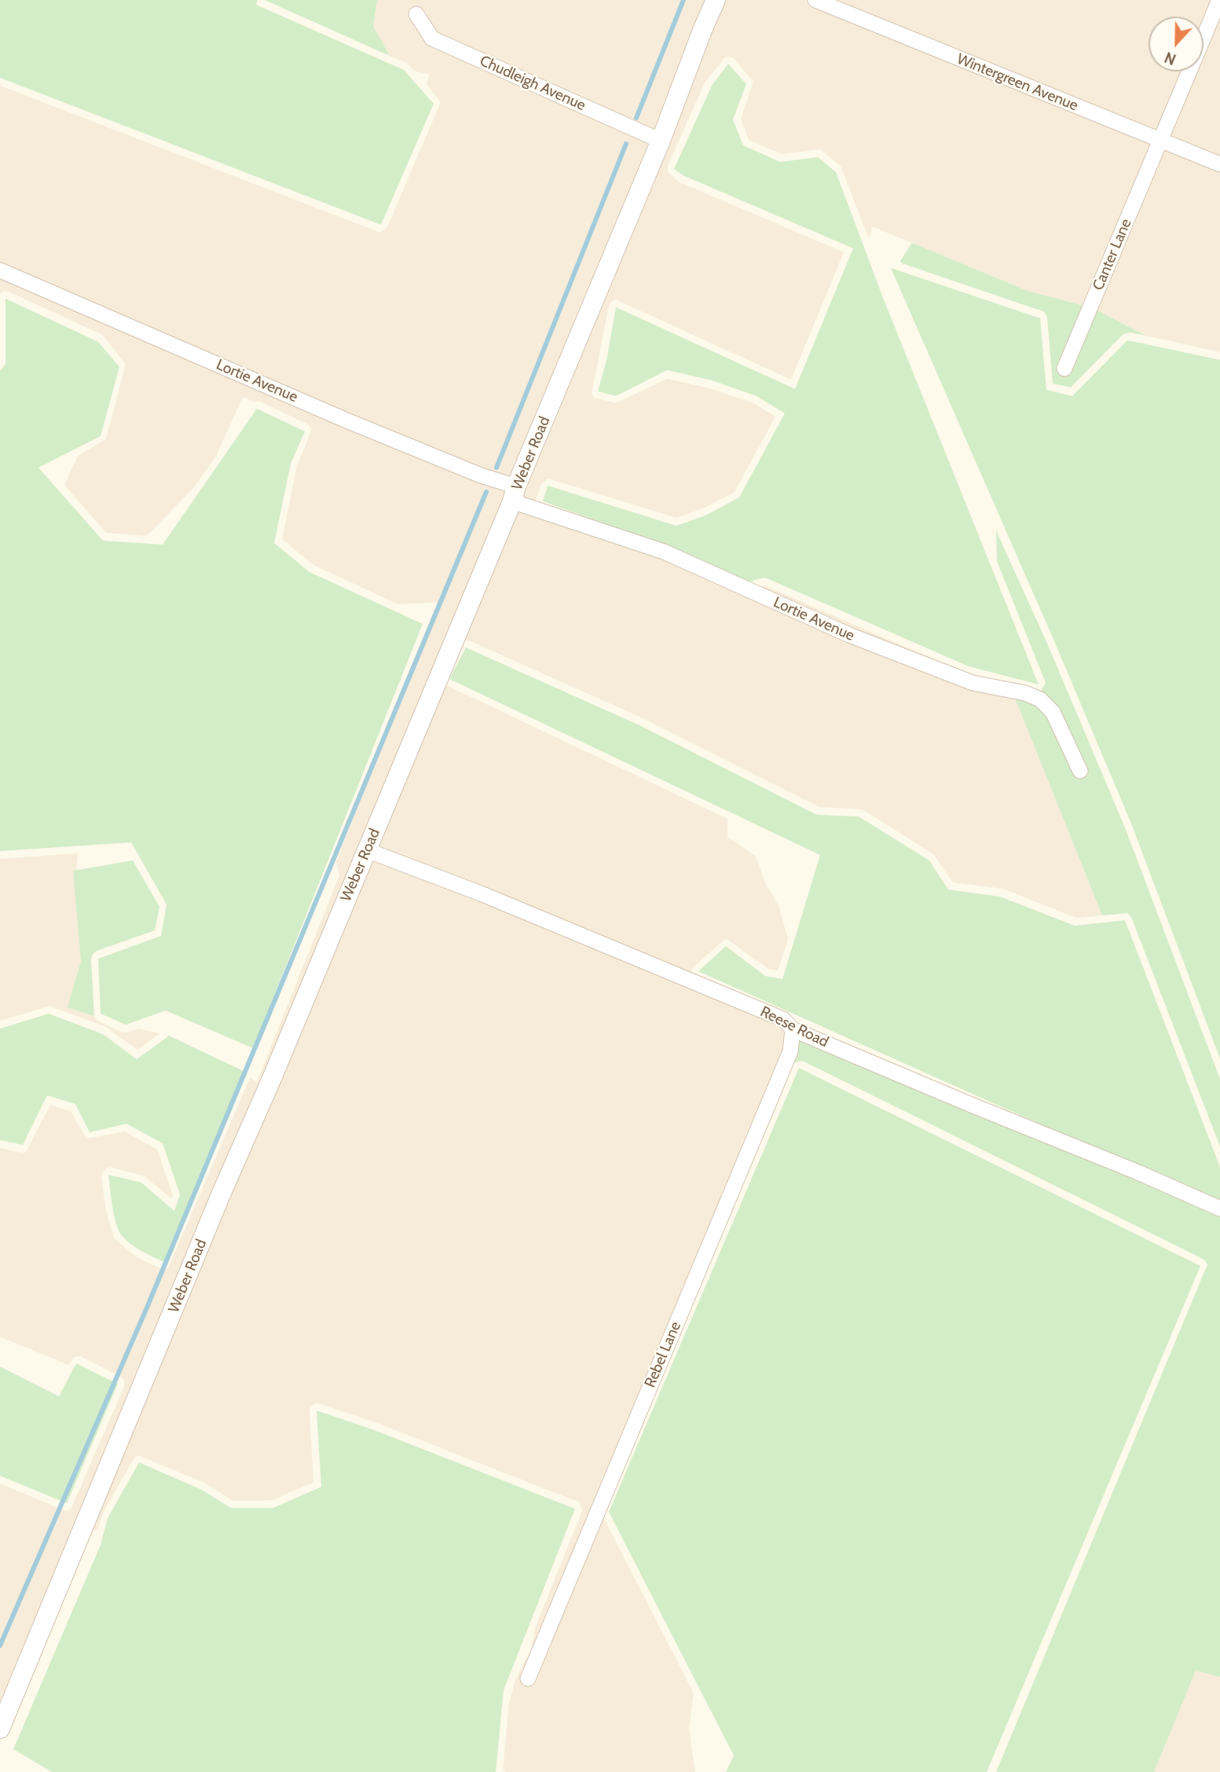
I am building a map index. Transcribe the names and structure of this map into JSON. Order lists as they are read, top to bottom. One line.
{"streets":{"street":["Wintergreen Avenue","Chudleigh Avenue","Canter Lane","Lortie Avenue","Weber Road","Reese Road","Rebel Lane"]},"crossings":[["Wintergreen Avenue","Canter Lane"],["Chudleigh Avenue","Weber Road"],["Lortie Avenue","Weber Road"],["Weber Road","Reese Road"],["Reese Road","Rebel Lane"]],"north":"bottom"}
